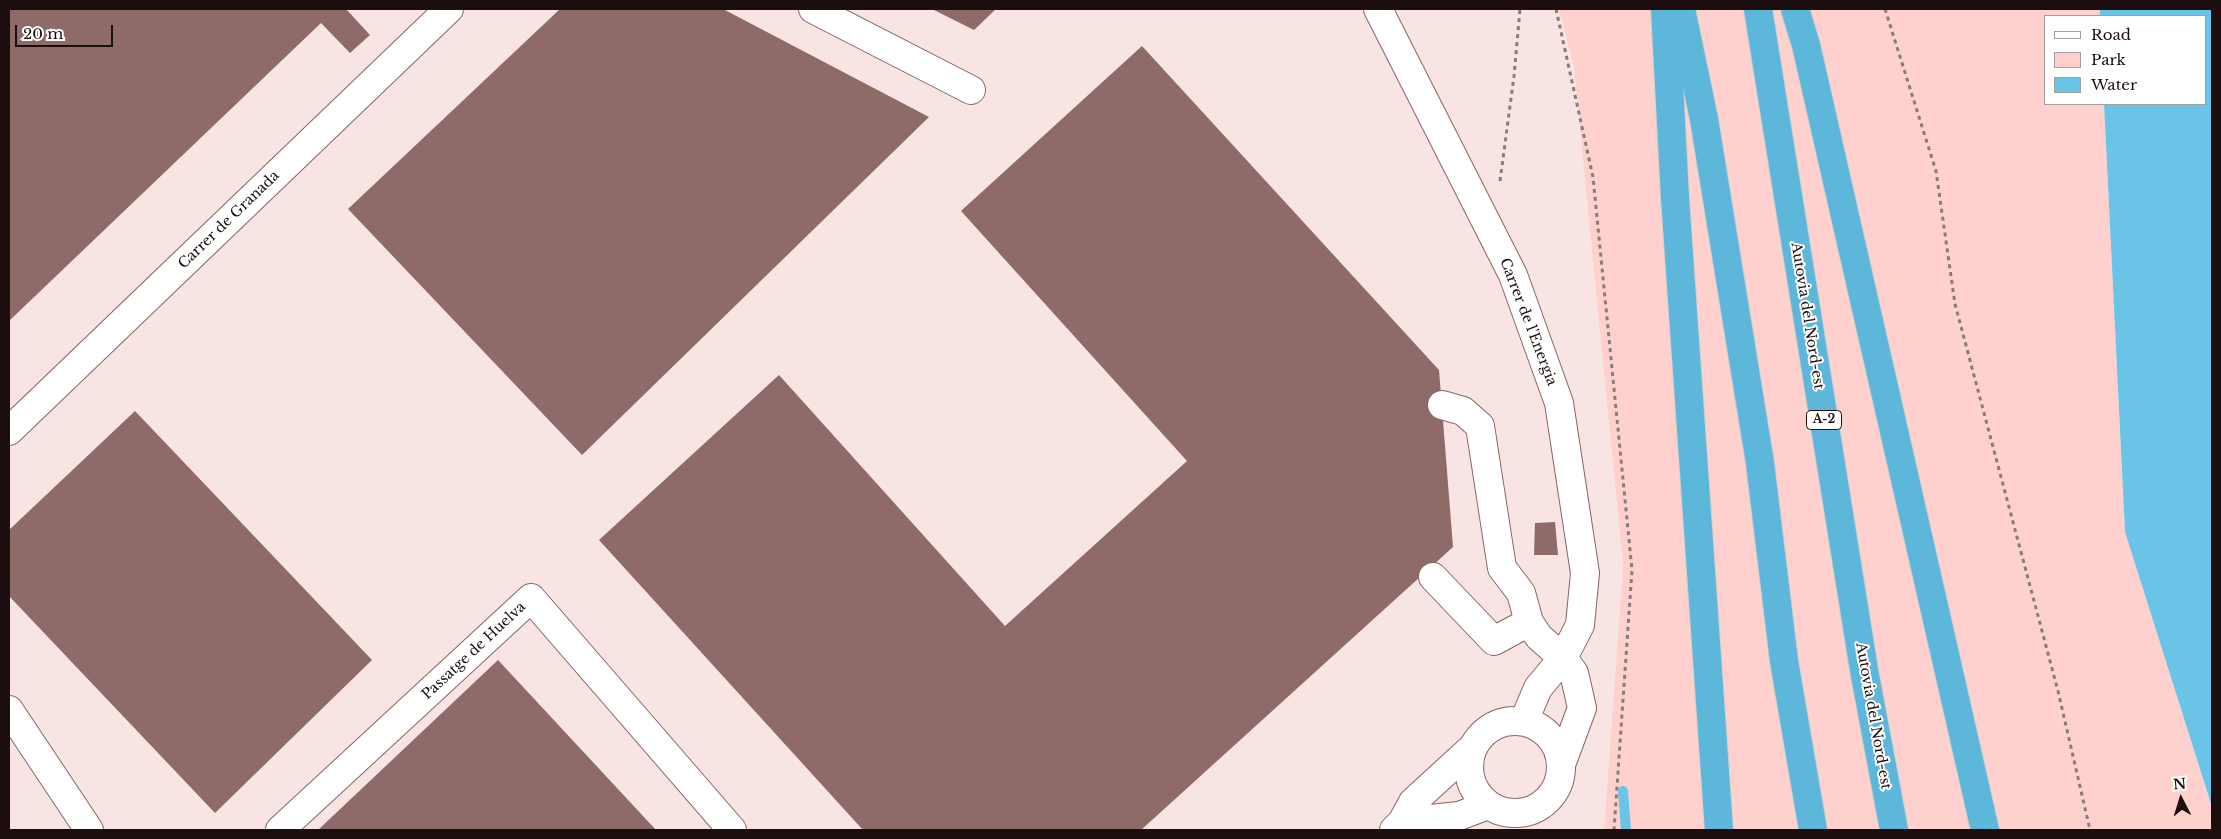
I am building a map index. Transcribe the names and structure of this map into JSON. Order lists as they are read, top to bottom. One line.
{"streets":{"highway":["Autovia del Nord-est","A-2"],"street":["Carrer de Granada","Carrer de l'Energia","Passatge de Huelva"]},"legend":["Road","Park","Water"],"scale_bar":"20 m","north":"top"}
